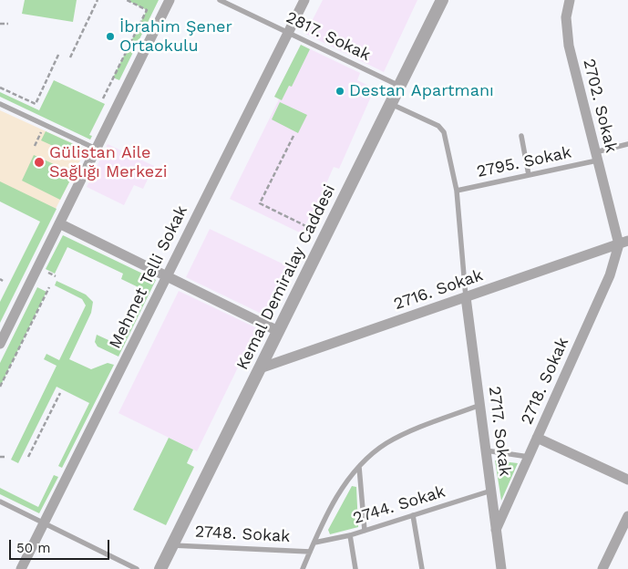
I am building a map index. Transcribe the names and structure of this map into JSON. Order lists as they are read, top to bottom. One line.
{"streets":{"street":["2702. Sokak","Mehmet Telli Sokak","Kemal Demiralay Caddesi","2716. Sokak","2718. Sokak","2717. Sokak"],"lane":["2817. Sokak","2795. Sokak","2744. Sokak","2748. Sokak"]},"crossings":[["2817. Sokak","Mehmet Telli Sokak"],["2817. Sokak","Kemal Demiralay Caddesi"],["2702. Sokak","2795. Sokak"],["2702. Sokak","2716. Sokak"],["2702. Sokak","2718. Sokak"],["Kemal Demiralay Caddesi","2716. Sokak"],["Kemal Demiralay Caddesi","2748. Sokak"],["2716. Sokak","2718. Sokak"],["2716. Sokak","2717. Sokak"],["2718. Sokak","2717. Sokak"],["2717. Sokak","2744. Sokak"]],"places":["İbrahim Şener Ortaokulu","Destan Apartmanı","Gülistan Aile Sağlığı Merkezi"],"scale_bar":"50 m"}
